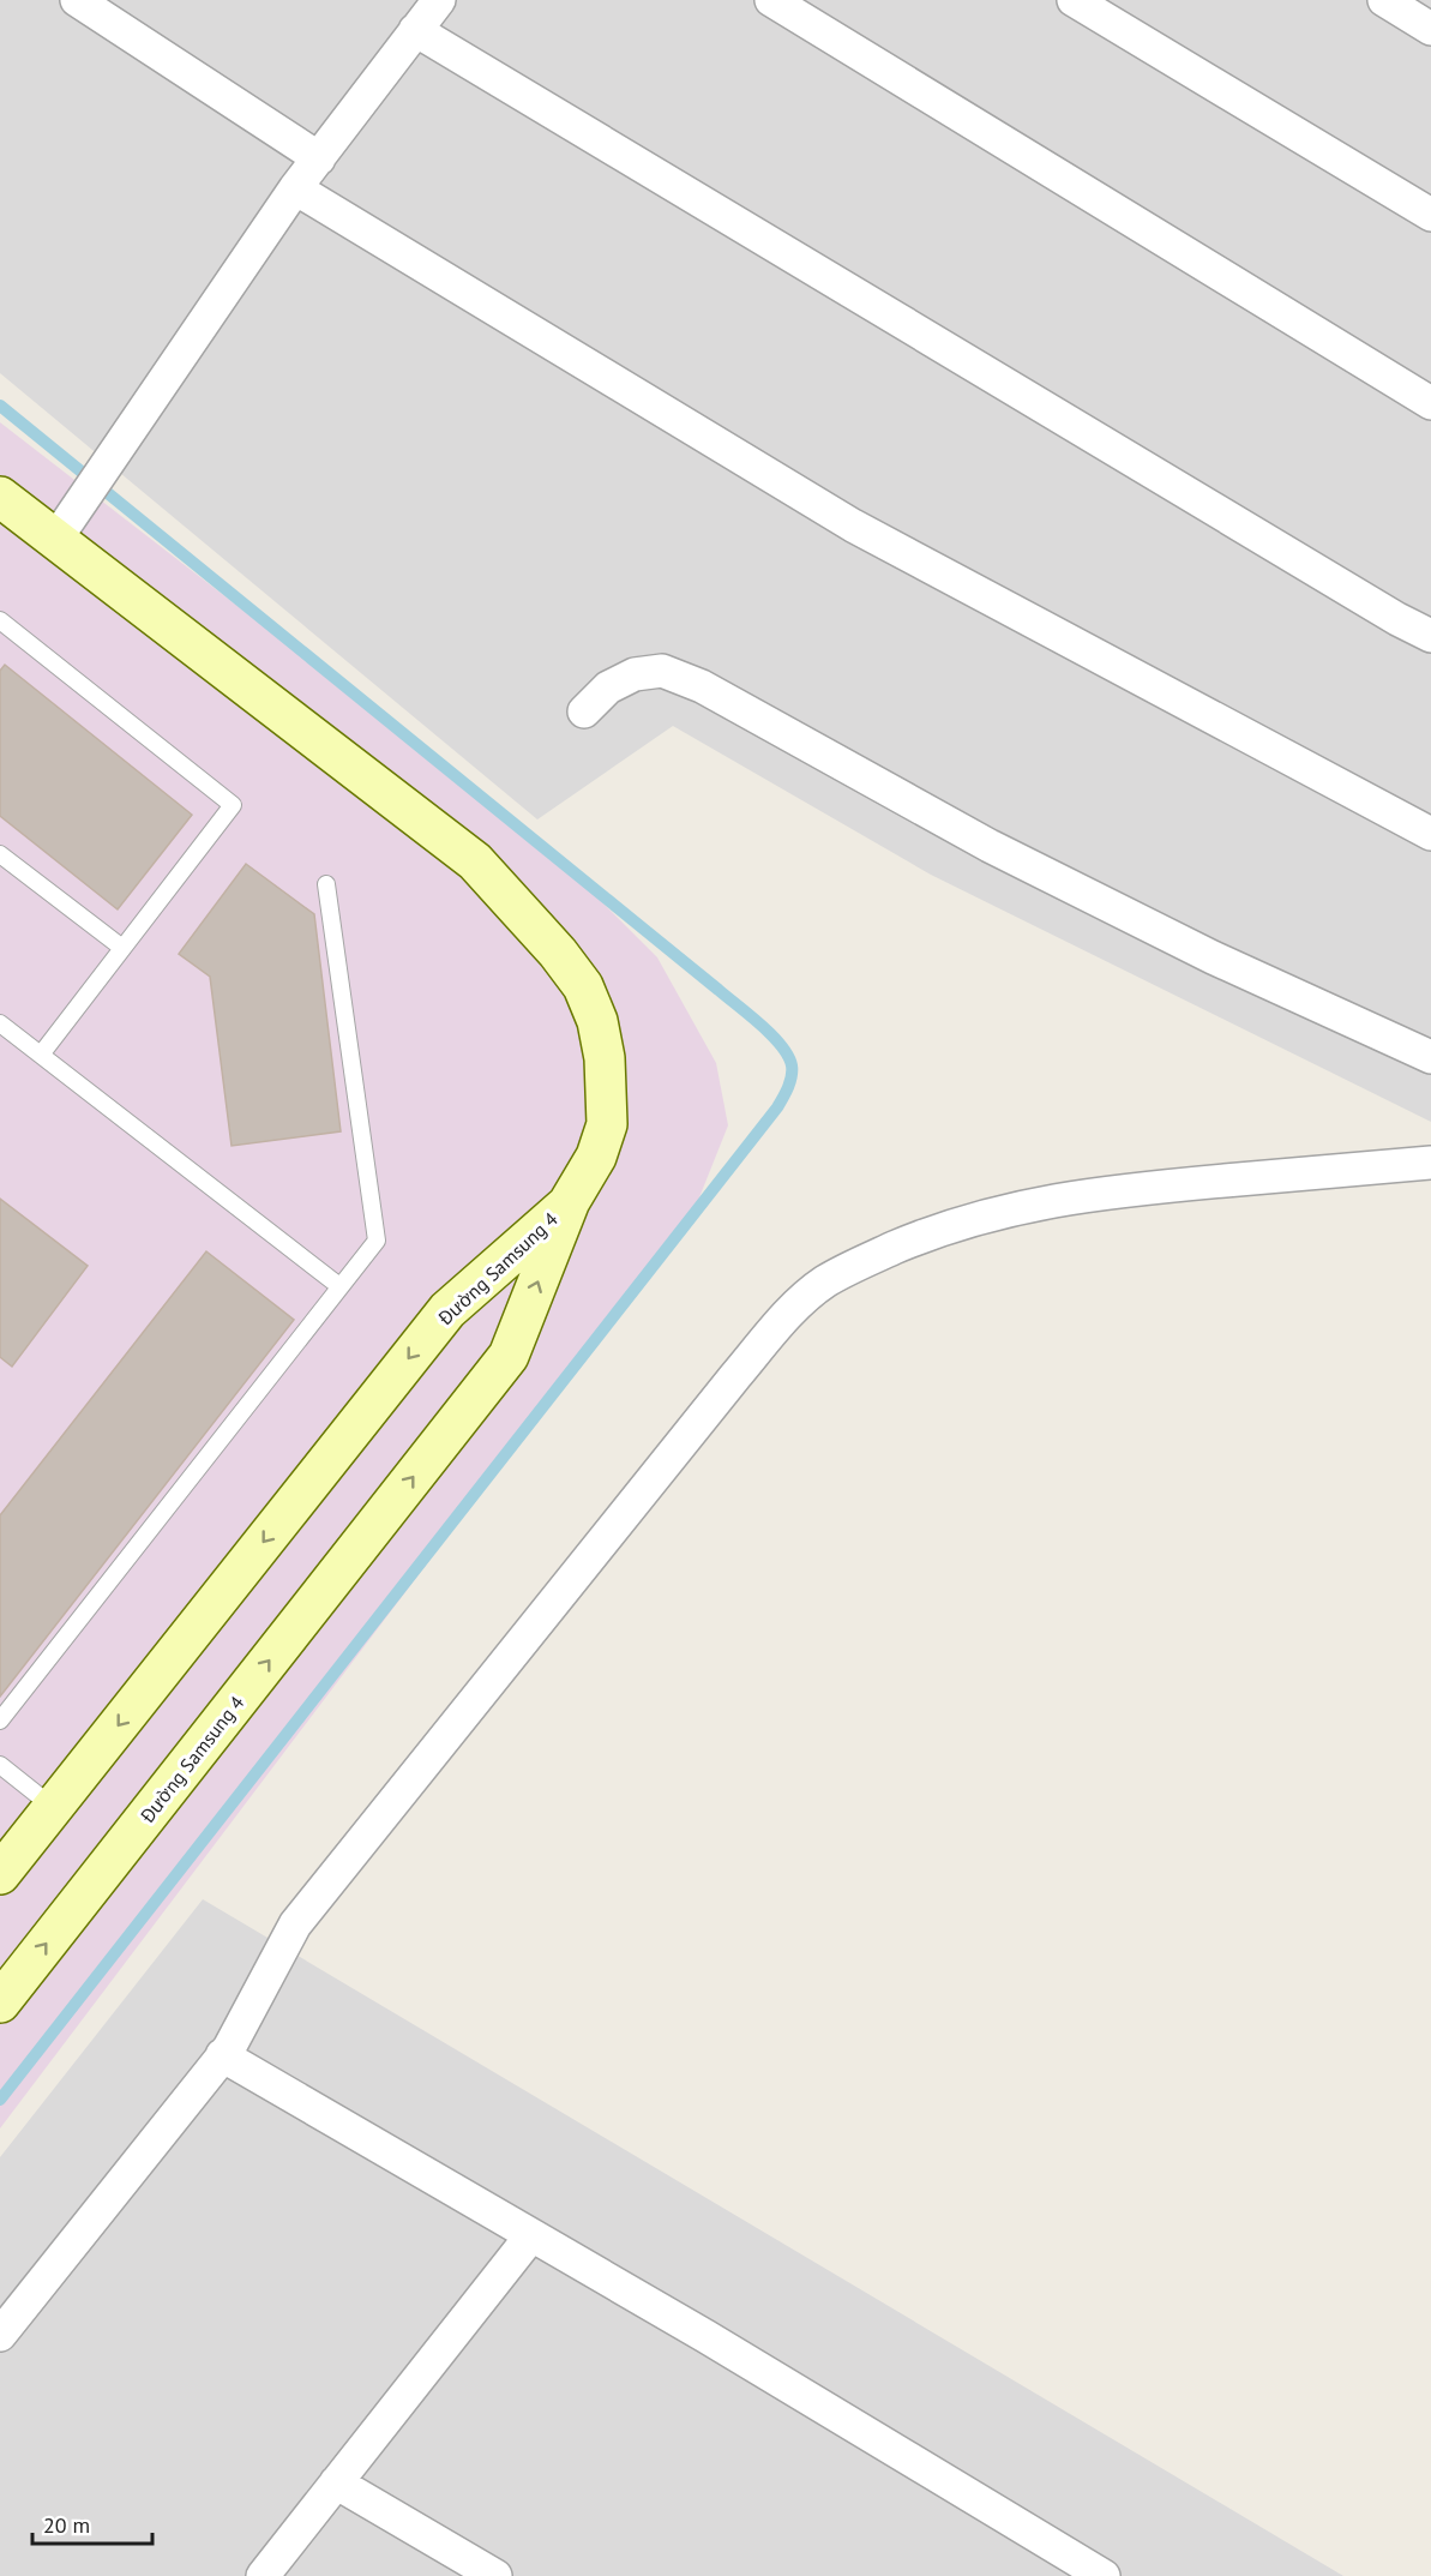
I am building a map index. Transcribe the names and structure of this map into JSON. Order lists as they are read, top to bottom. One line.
{"streets":{"main road":["Đường Samsung 4"]},"scale_bar":"20 m"}
